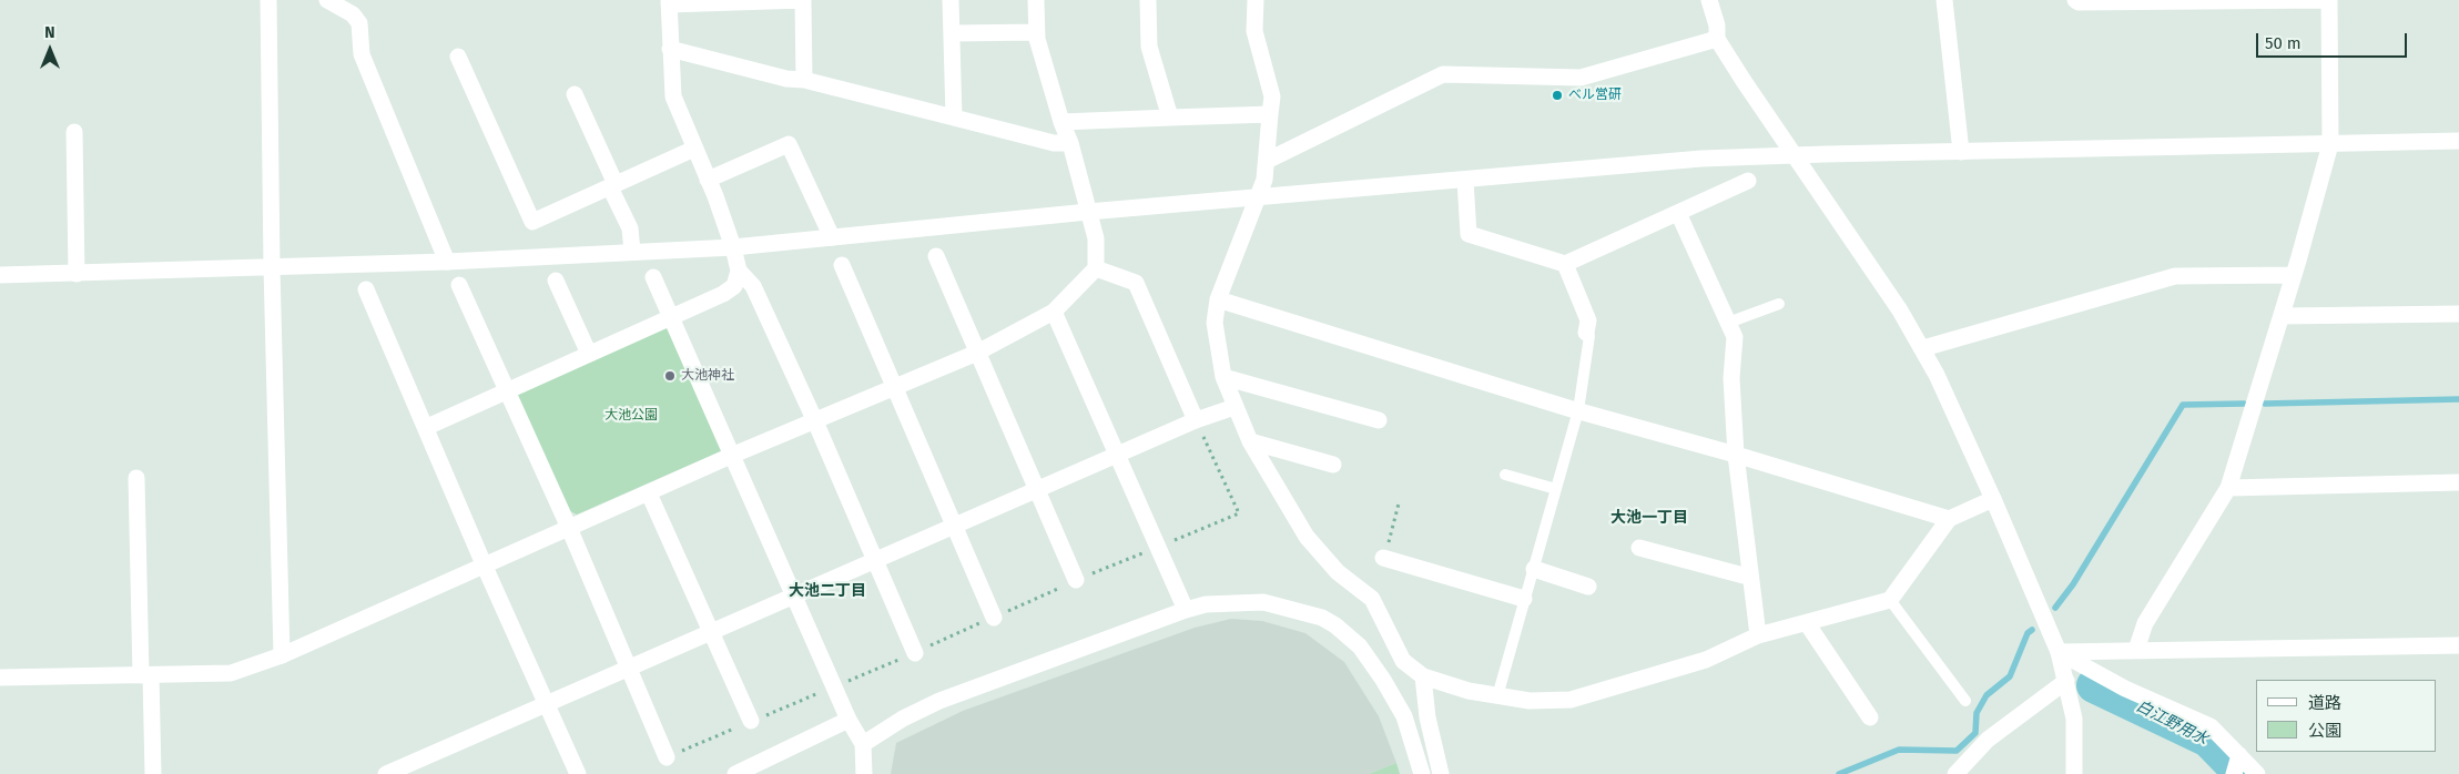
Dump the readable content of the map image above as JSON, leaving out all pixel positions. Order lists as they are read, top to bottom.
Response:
{
  "districts": ["大池一丁目", "大池二丁目"],
  "water": ["白江野用水"],
  "parks": ["大池公園"],
  "places": ["べル営研", "大池神社"],
  "legend": ["道路", "公園"],
  "scale_bar": "50 m",
  "north": "top"
}
